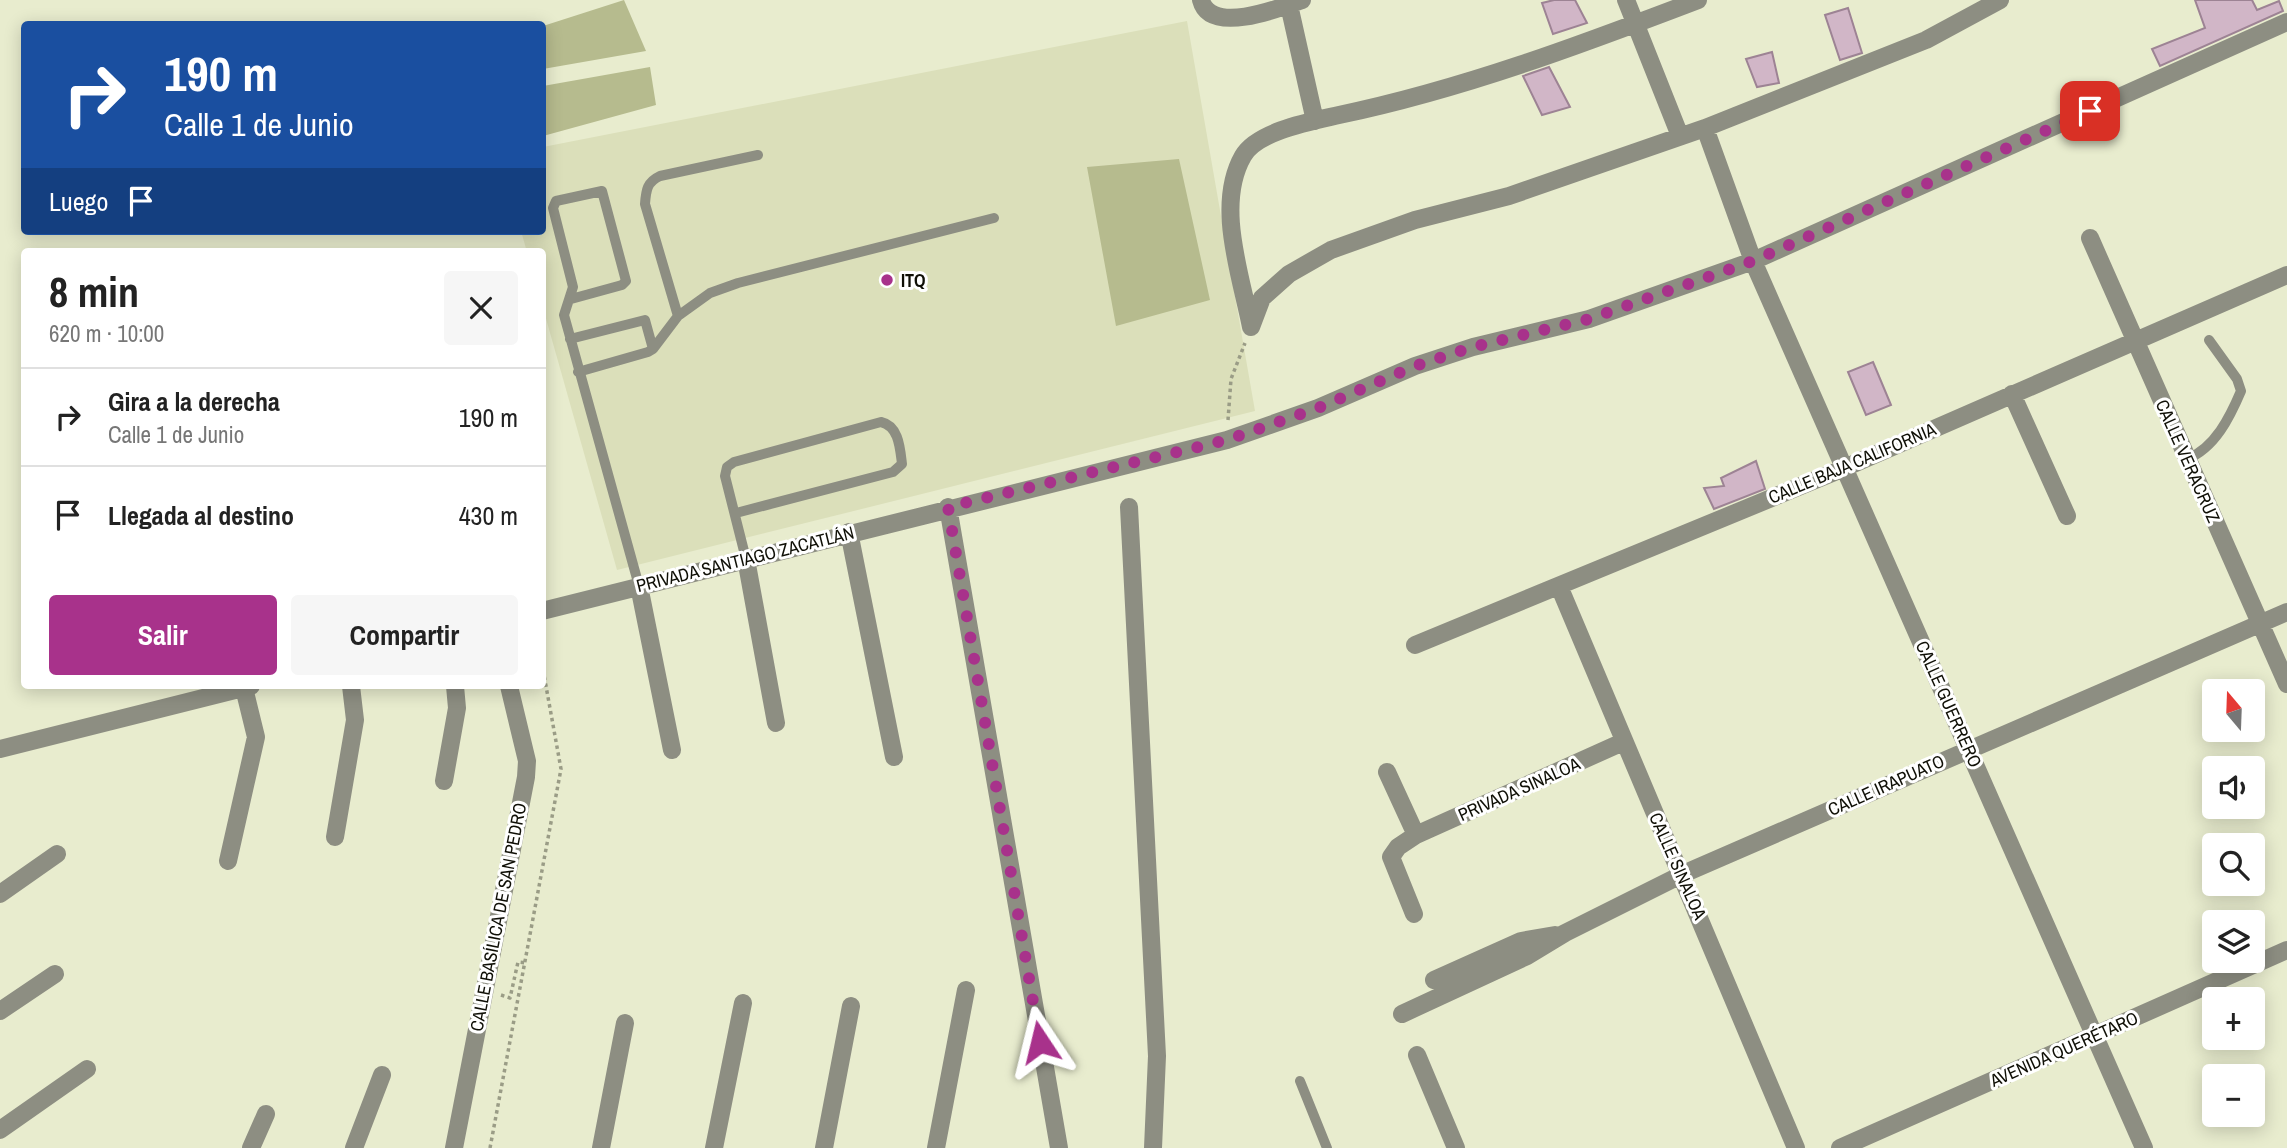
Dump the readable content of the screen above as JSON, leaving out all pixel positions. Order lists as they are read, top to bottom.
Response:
{
  "streets": {
    "street": [
      "CALLE VERACRUZ",
      "CALLE BAJA CALIFORNIA",
      "PRIVADA SANTIAGO ZACATLÁN",
      "CALLE GUERRERO",
      "CALLE IRAPUATO",
      "PRIVADA SINALOA",
      "CALLE SINALOA",
      "CALLE BASÍLICA DE SAN PEDRO",
      "AVENIDA QUERÉTARO"
    ]
  },
  "crossings": [
    ["CALLE VERACRUZ", "CALLE BAJA CALIFORNIA"],
    ["CALLE VERACRUZ", "CALLE IRAPUATO"],
    ["CALLE BAJA CALIFORNIA", "CALLE GUERRERO"],
    ["CALLE BAJA CALIFORNIA", "CALLE SINALOA"],
    ["PRIVADA SANTIAGO ZACATLÁN", "CALLE GUERRERO"],
    ["CALLE GUERRERO", "CALLE IRAPUATO"],
    ["CALLE GUERRERO", "AVENIDA QUERÉTARO"],
    ["CALLE IRAPUATO", "CALLE SINALOA"],
    ["PRIVADA SINALOA", "CALLE SINALOA"]
  ],
  "places": ["ITQ"],
  "north": "top",
  "page": {
    "turn": ["190 m", "Calle 1 de Junio"],
    "then": "Luego",
    "heading": ["8 min", "620 m · 10:00"],
    "list": [
      {
        "name": "Gira a la derecha",
        "note": "Calle 1 de Junio",
        "value": "190 m"
      },
      {
        "name": "Llegada al destino",
        "value": "430 m"
      }
    ],
    "buttons": ["Salir", "Compartir"],
    "map_buttons": ["+", "−"]
  }
}
